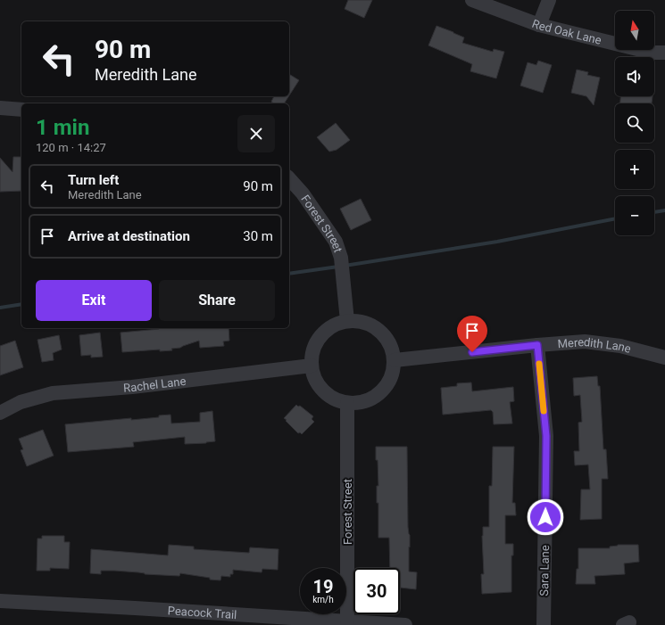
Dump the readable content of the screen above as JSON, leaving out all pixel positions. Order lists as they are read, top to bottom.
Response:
{
  "streets": {
    "street": [
      "Red Oak Lane",
      "Forest Street",
      "Meredith Lane",
      "Rachel Lane",
      "Sara Lane",
      "Peacock Trail"
    ]
  },
  "crossings": [
    ["Forest Street", "Meredith Lane"],
    ["Forest Street", "Rachel Lane"],
    ["Forest Street", "Peacock Trail"],
    ["Meredith Lane", "Rachel Lane"],
    ["Meredith Lane", "Sara Lane"]
  ],
  "north": "top",
  "page": {
    "map_buttons": ["+", "−"],
    "turn": ["90 m", "Meredith Lane"],
    "heading": ["1 min", "120 m · 14:27"],
    "list": [
      {
        "name": "Turn left",
        "note": "Meredith Lane",
        "value": "90 m"
      },
      {
        "name": "Arrive at destination",
        "value": "30 m"
      }
    ],
    "buttons": ["Exit", "Share"],
    "speed": "19 km/h",
    "limit": "30"
  }
}
